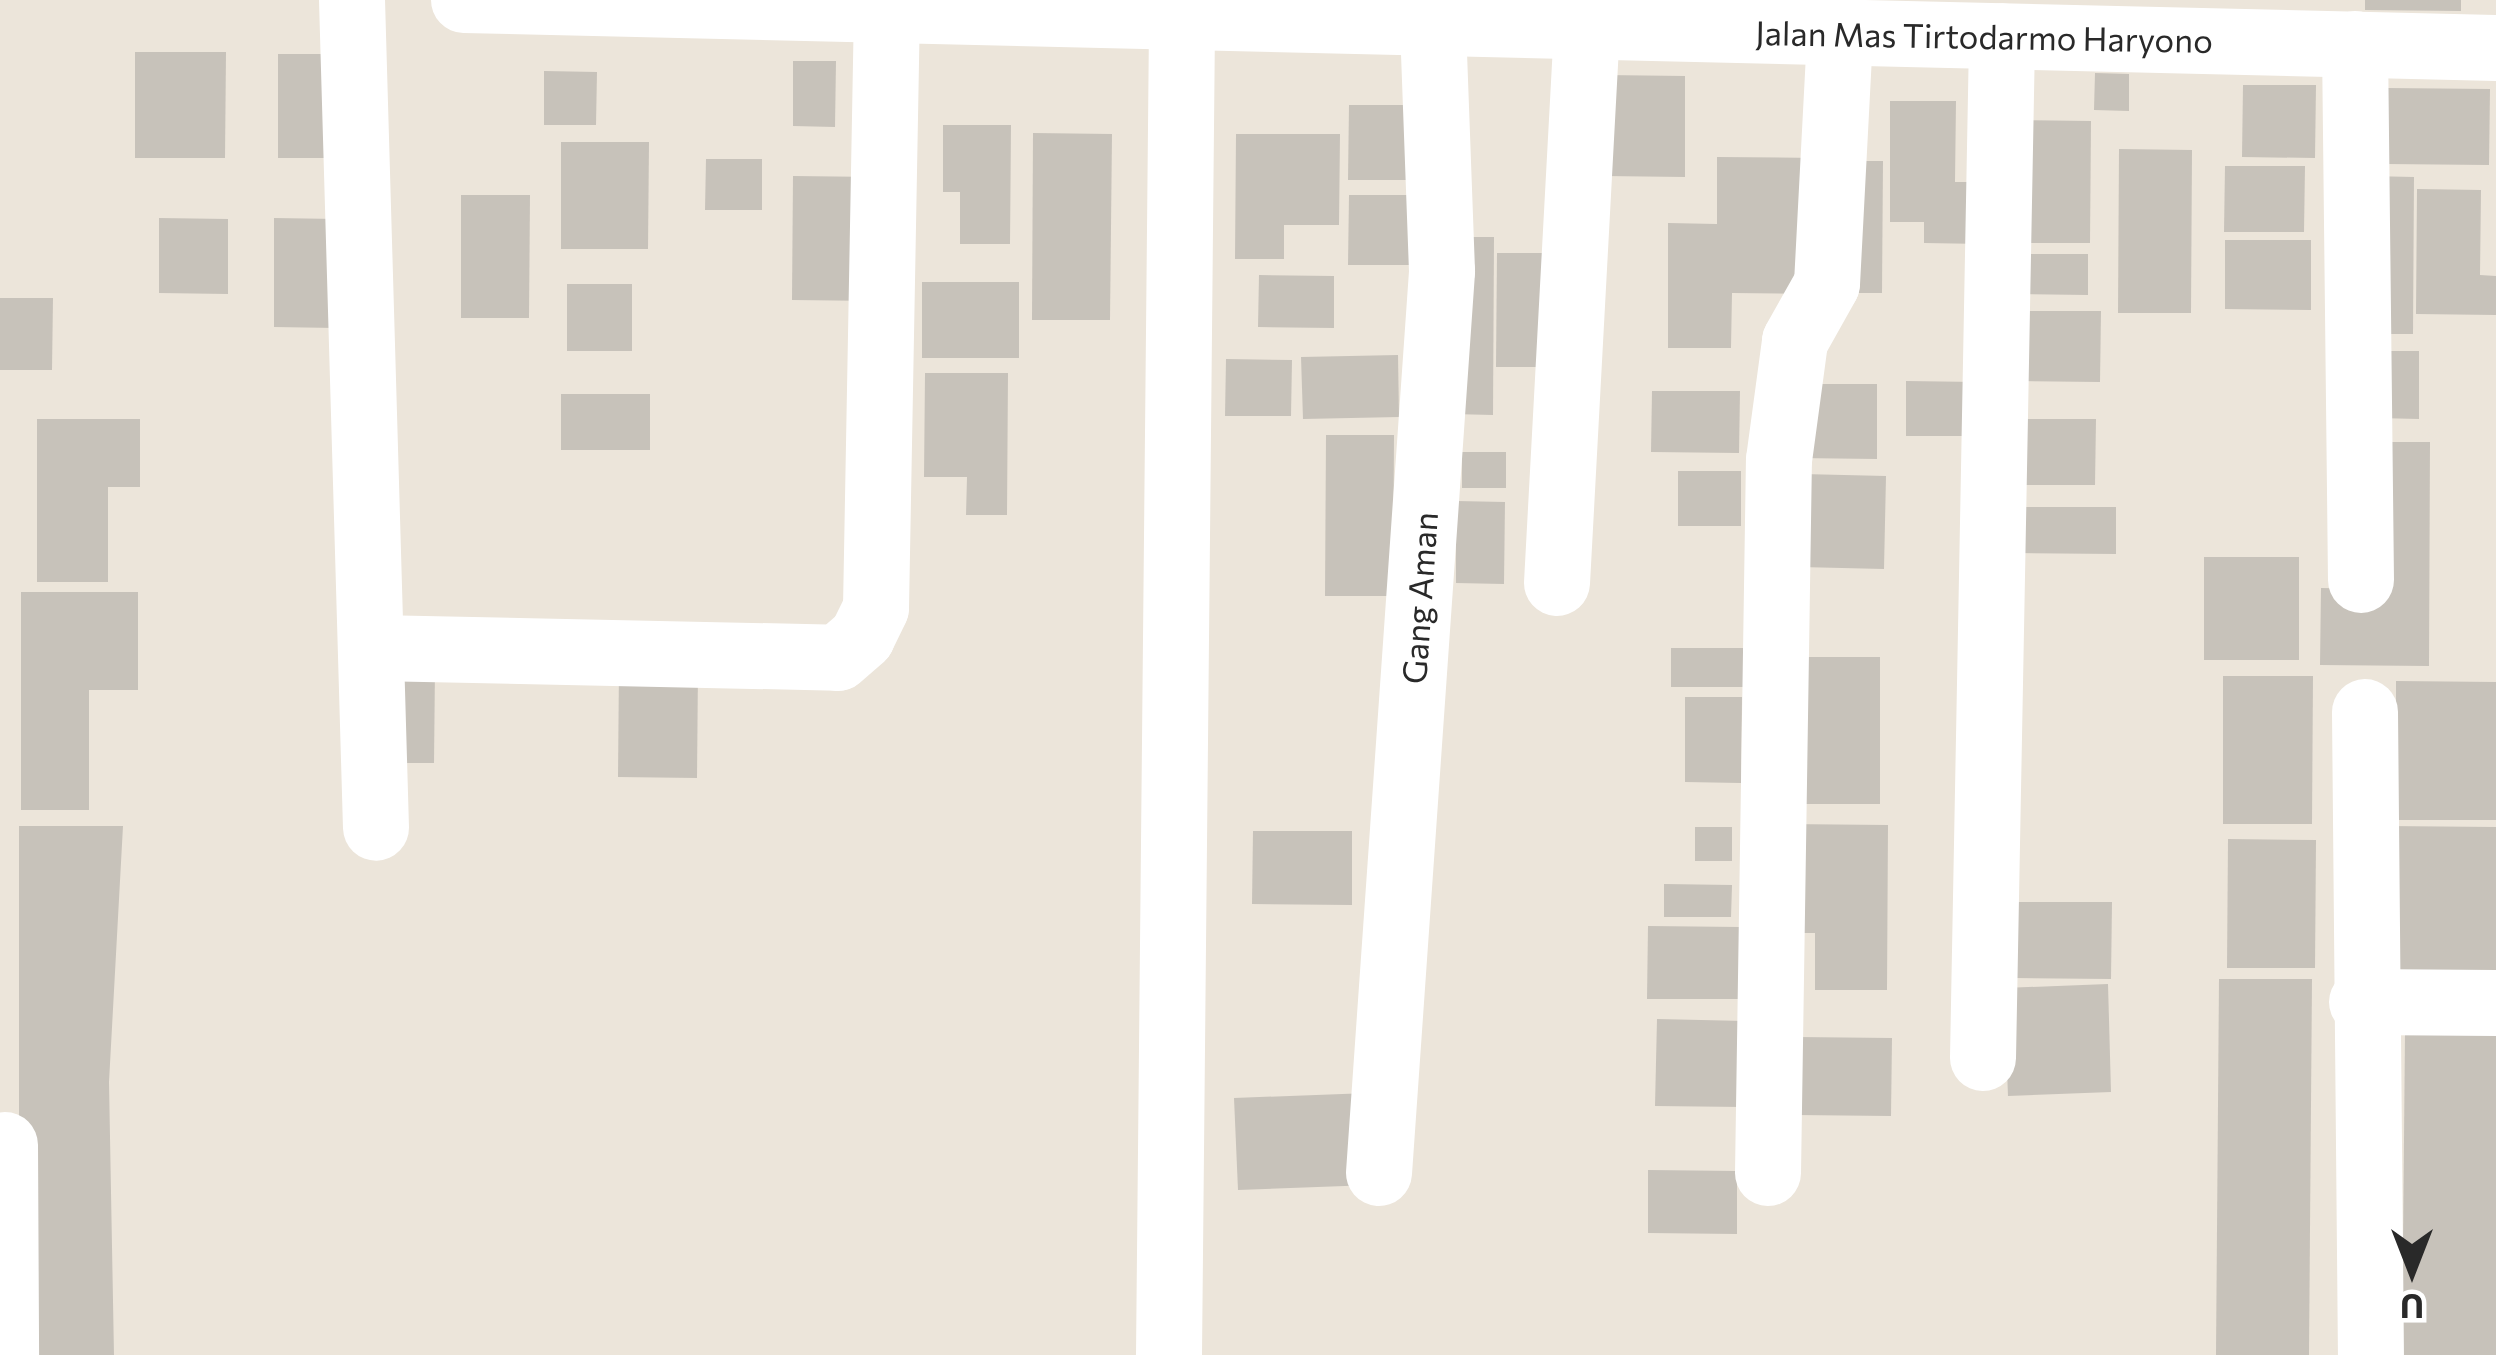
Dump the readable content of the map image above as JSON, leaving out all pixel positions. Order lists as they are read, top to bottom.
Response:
{
  "streets": {
    "street": ["Jalan Mas Tirtodarmo Haryono", "Gang Aman"]
  },
  "crossings": [
    ["Jalan Mas Tirtodarmo Haryono", "Gang Aman"]
  ],
  "north": "bottom"
}
